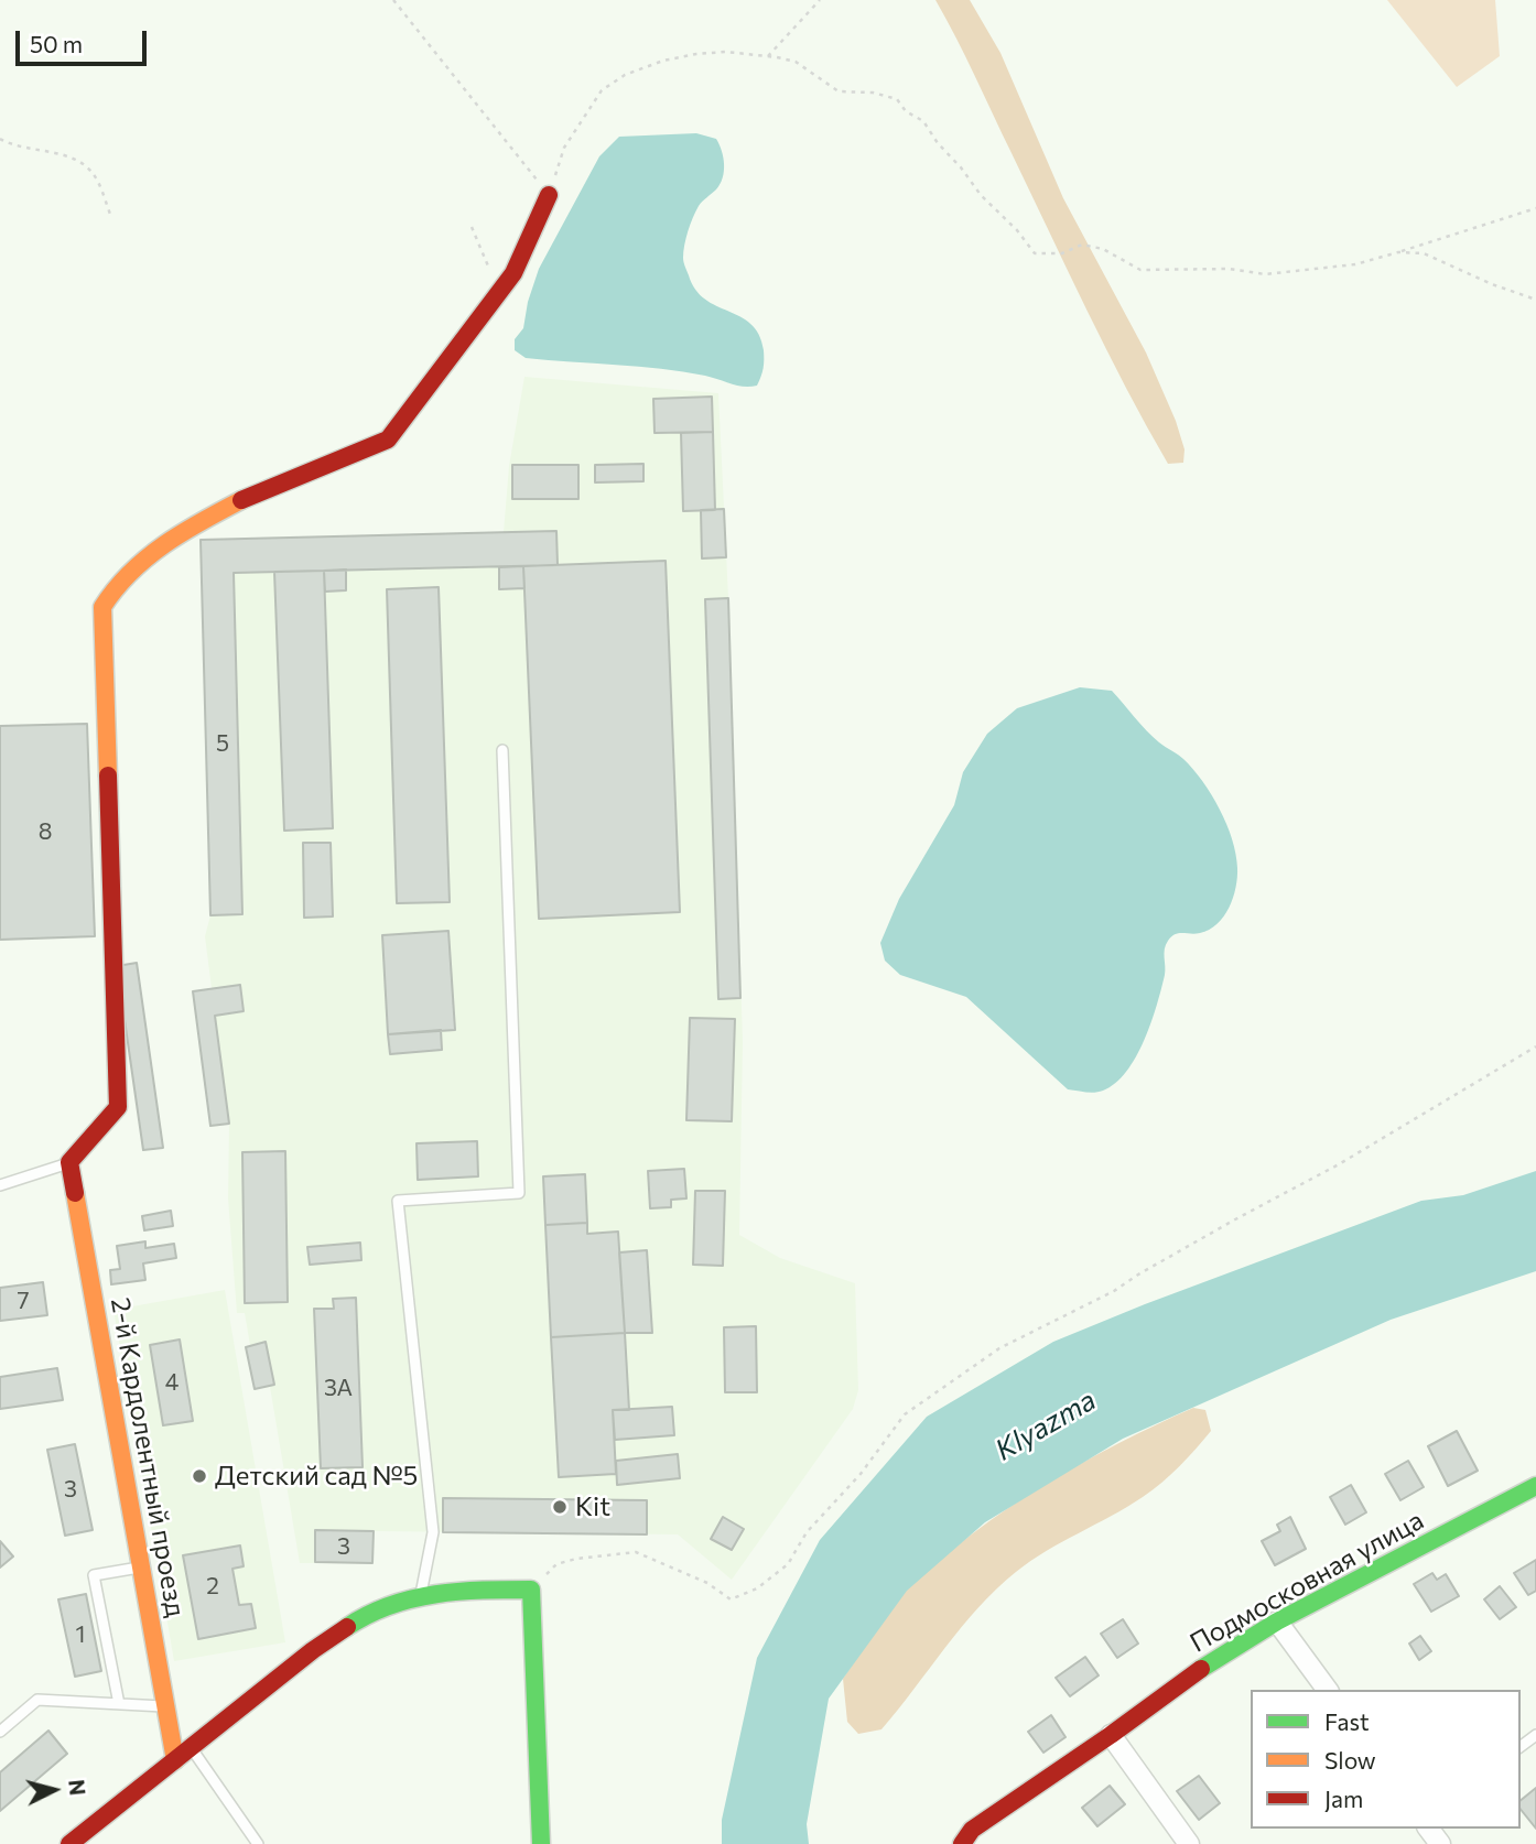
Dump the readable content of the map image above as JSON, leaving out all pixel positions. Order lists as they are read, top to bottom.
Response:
{
  "streets": {
    "street": ["2-й Кардолентный проезд", "Подмосковная улица"]
  },
  "water": ["Klyazma"],
  "places": ["Детский сад №5", "Kit"],
  "house_numbers": [
    "5",
    "8",
    "7",
    "4",
    "3А",
    "3",
    "3",
    "2",
    "1"
  ],
  "legend": ["Fast", "Slow", "Jam"],
  "scale_bar": "50 m",
  "north": "right"
}
